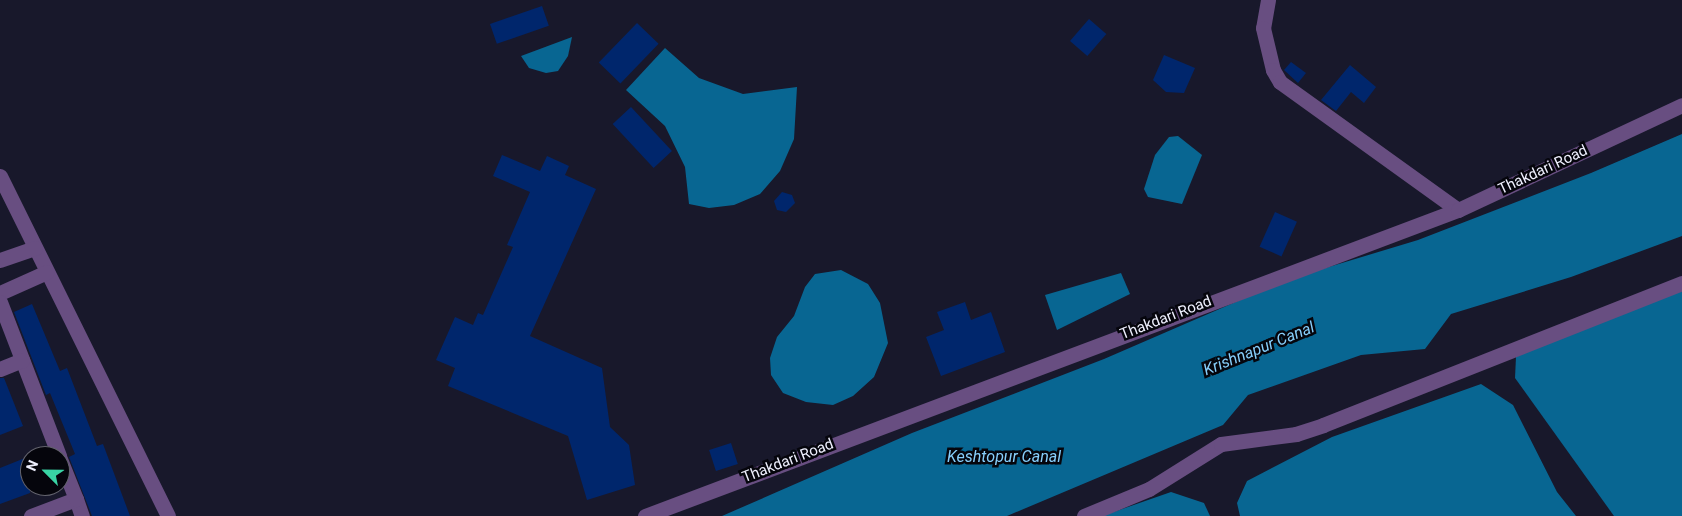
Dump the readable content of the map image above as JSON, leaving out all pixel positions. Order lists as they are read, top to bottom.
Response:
{
  "streets": {
    "street": ["Thakdari Road"]
  },
  "water": ["Krishnapur Canal", "Keshtopur Canal"],
  "north": "top left"
}
